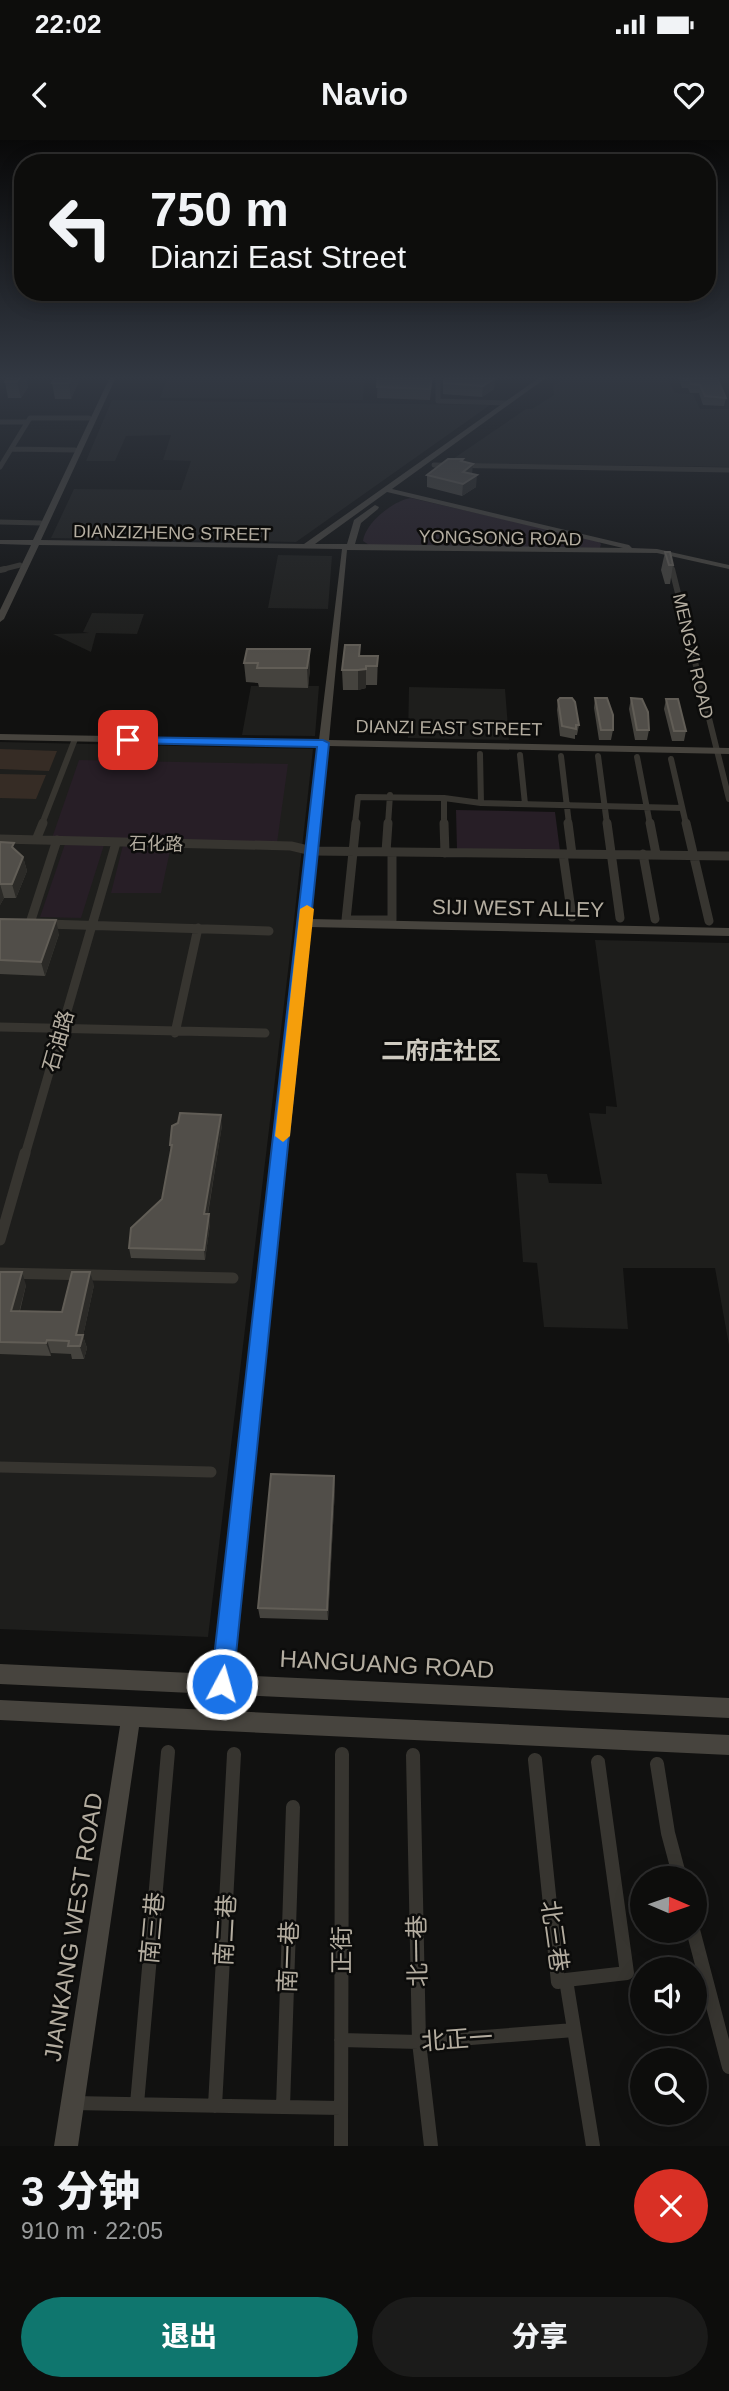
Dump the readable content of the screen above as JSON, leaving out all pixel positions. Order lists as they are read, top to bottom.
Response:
{
  "streets": {
    "main road": [
      "DIANZIZHENG STREET",
      "YONGSONG ROAD",
      "DIANZI EAST STREET",
      "SIJI WEST ALLEY",
      "HANGUANG ROAD",
      "JIANKANG WEST ROAD"
    ],
    "street": [
      "MENGXI ROAD",
      "石化路",
      "石油路",
      "南三巷",
      "南二巷",
      "北三巷",
      "正街",
      "北一巷",
      "南一巷",
      "北正一"
    ]
  },
  "crossings": [
    ["DIANZIZHENG STREET", "YONGSONG ROAD"],
    ["YONGSONG ROAD", "MENGXI ROAD"],
    ["MENGXI ROAD", "DIANZI EAST STREET"],
    ["石化路", "石油路"],
    ["北三巷", "北正一"],
    ["正街", "北正一"],
    ["北一巷", "北正一"]
  ],
  "districts": ["二府庄社区"],
  "north": "right",
  "page": {
    "status": "22:02",
    "header": "Navio",
    "turn": ["750 m", "Dianzi East Street"],
    "heading": ["3 分钟", "910 m · 22:05"],
    "buttons": ["退出", "分享"]
  }
}
